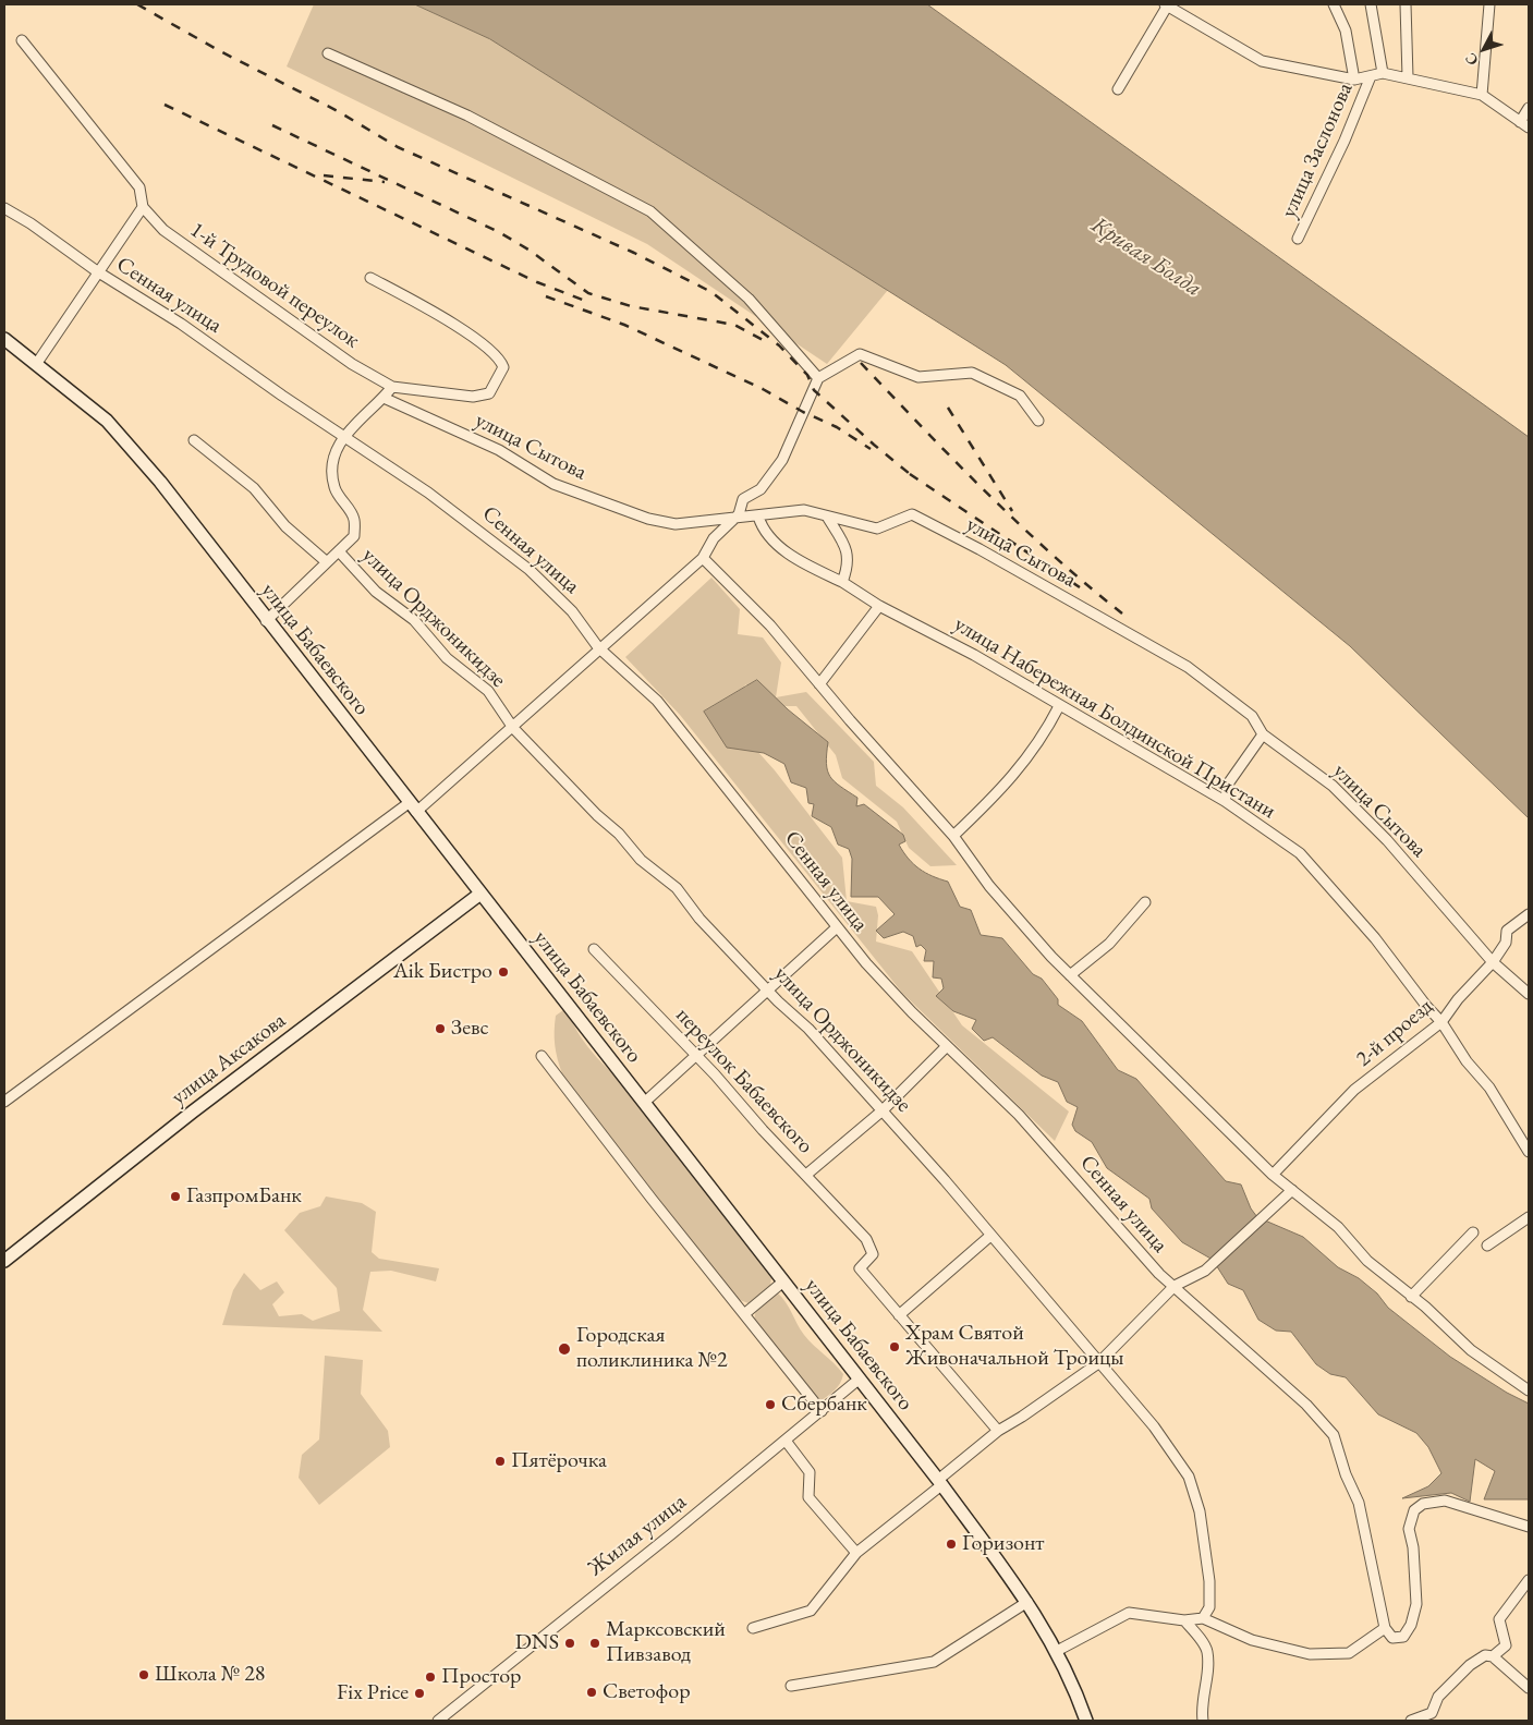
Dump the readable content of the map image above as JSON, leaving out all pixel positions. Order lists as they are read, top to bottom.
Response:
{
  "streets": {
    "main road": ["улица Бабаевского", "улица Аксакова"],
    "street": [
      "улица Заслонова",
      "1-й Трудовой переулок",
      "Сенная улица",
      "улица Сытова",
      "улица Орджоникидзе",
      "улица Набережная Болдинской Пристани",
      "2-й проезд",
      "переулок Бабаевского",
      "Жилая улица"
    ]
  },
  "crossings": [
    ["улица Сытова", "улица Набережная Болдинской Пристани"],
    ["улица Сытова", "2-й проезд"],
    ["улица Бабаевского", "улица Аксакова"],
    ["улица Бабаевского", "Жилая улица"],
    ["улица Набережная Болдинской Пристани", "2-й проезд"]
  ],
  "water": ["Кривая Болда"],
  "places": [
    "Aik Бистро",
    "Зевс",
    "ГазпромБанк",
    "Храм Святой Живоначальной Троицы",
    "Городская поликлиника №2",
    "Сбербанк",
    "Пятёрочка",
    "Горизонт",
    "DNS",
    "Марксовский Пивзавод",
    "Школа № 28",
    "Простор",
    "Светофор",
    "Fix Price"
  ],
  "north": "bottom left"
}
